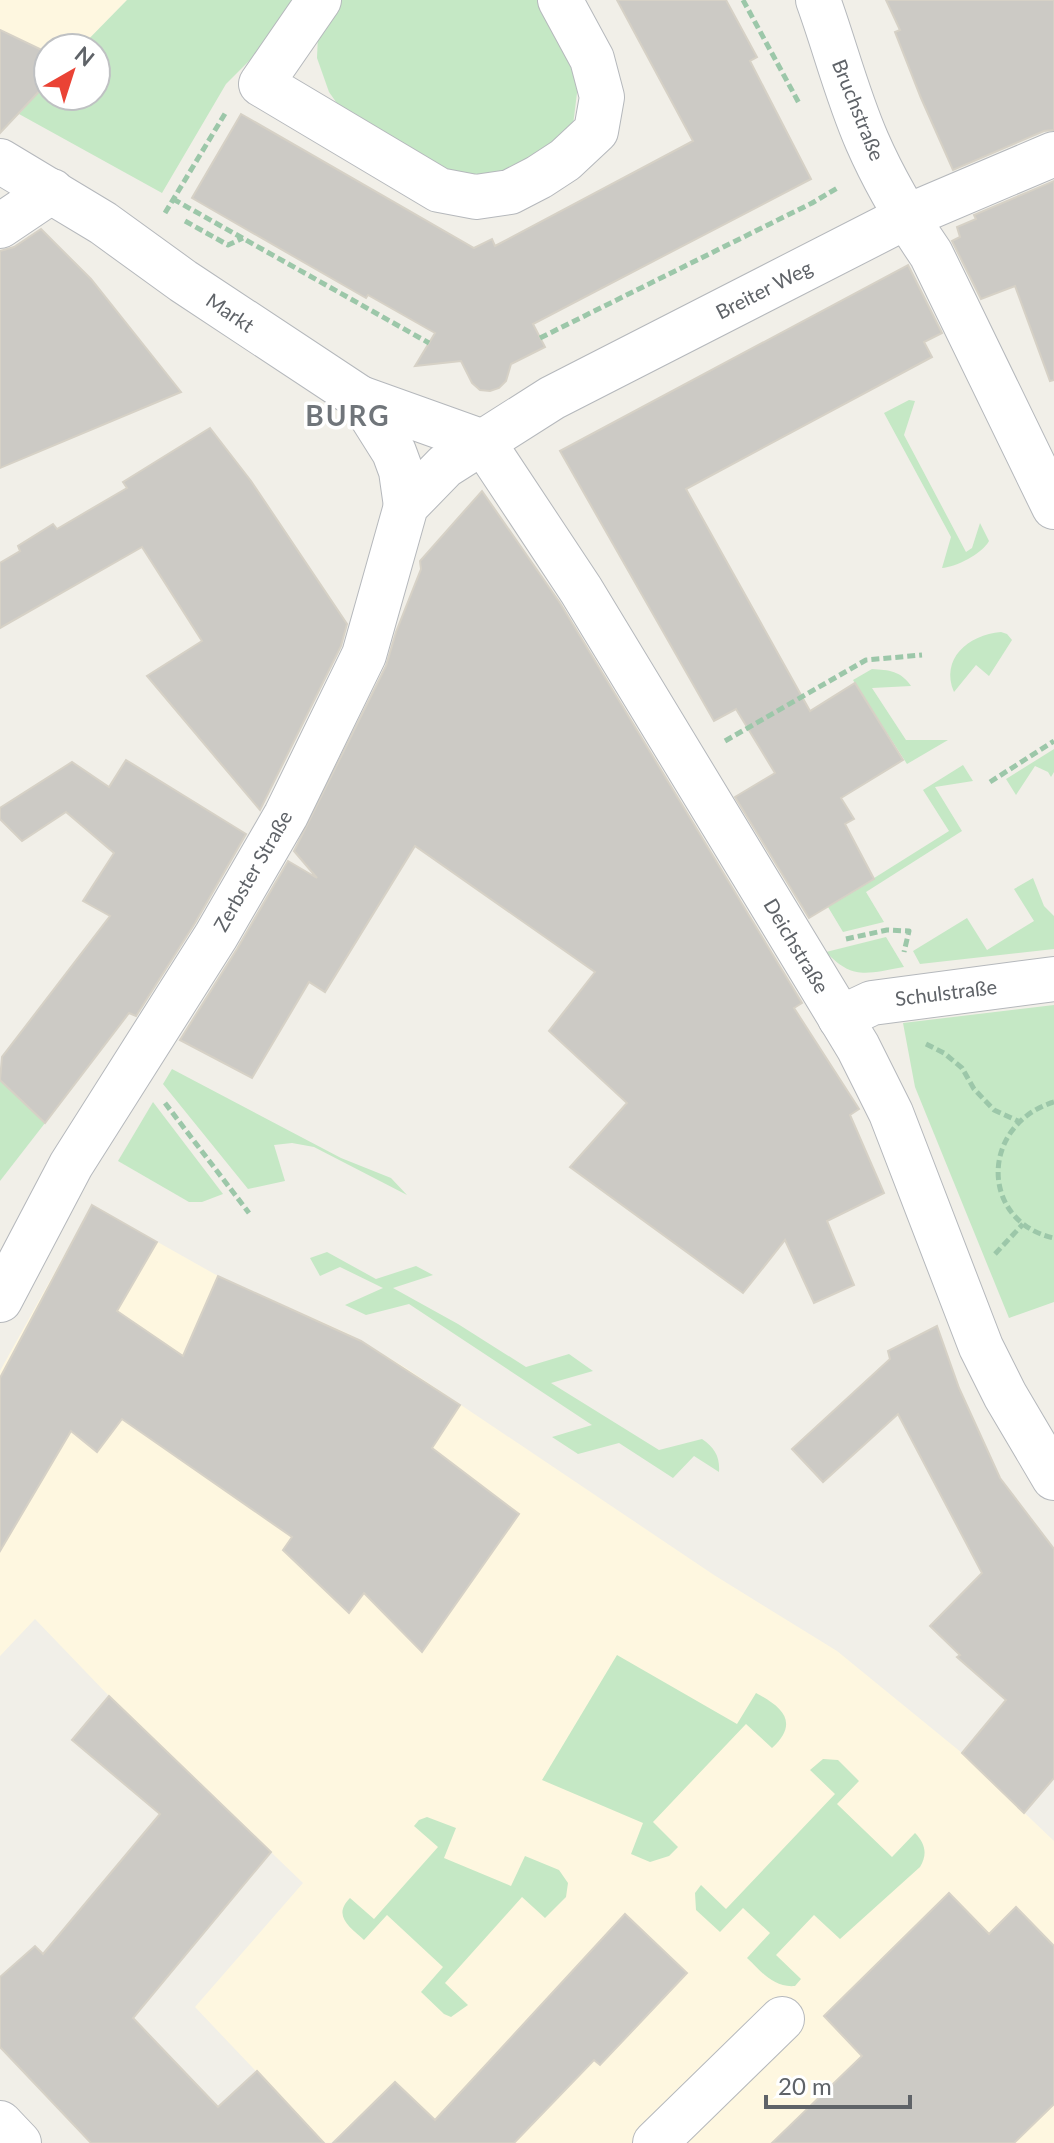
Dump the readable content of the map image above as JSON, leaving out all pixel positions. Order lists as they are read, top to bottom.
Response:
{
  "streets": {
    "street": [
      "Bruchstraße",
      "Breiter Weg",
      "Markt",
      "Zerbster Straße",
      "Deichstraße",
      "Schulstraße"
    ]
  },
  "crossings": [
    ["Bruchstraße", "Breiter Weg"],
    ["Breiter Weg", "Zerbster Straße"],
    ["Breiter Weg", "Deichstraße"],
    ["Markt", "Zerbster Straße"],
    ["Zerbster Straße", "Deichstraße"],
    ["Deichstraße", "Schulstraße"]
  ],
  "districts": ["BURG"],
  "scale_bar": "20 m",
  "north": "top right"
}
